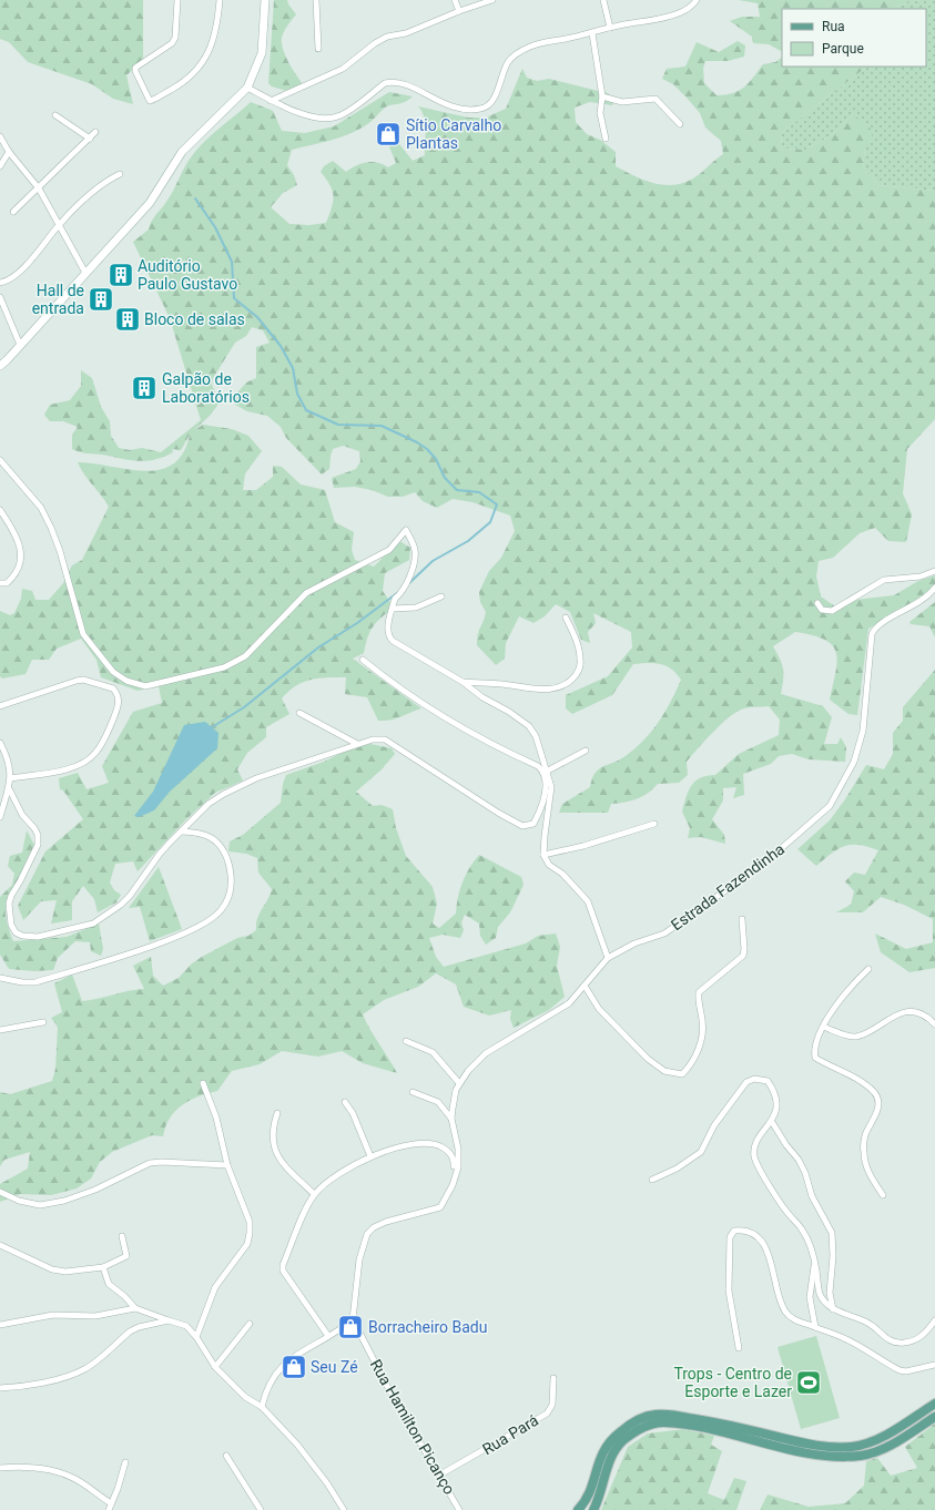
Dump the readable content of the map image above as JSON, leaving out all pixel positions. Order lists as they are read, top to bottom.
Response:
{
  "streets": {
    "street": ["Estrada Fazendinha", "Rua Hamilton Picanço", "Rua Pará"]
  },
  "crossings": [
    ["Rua Hamilton Picanço", "Rua Pará"]
  ],
  "places": {
    "shop": ["Sítio Carvalho Plantas", "Borracheiro Badu", "Seu Zé"],
    "building": [
      "Auditório Paulo Gustavo",
      "Hall de entrada",
      "Bloco de salas",
      "Galpão de Laboratórios"
    ],
    "sports": ["Trops - Centro de Esporte e Lazer"]
  },
  "legend": ["Rua", "Parque"]
}
